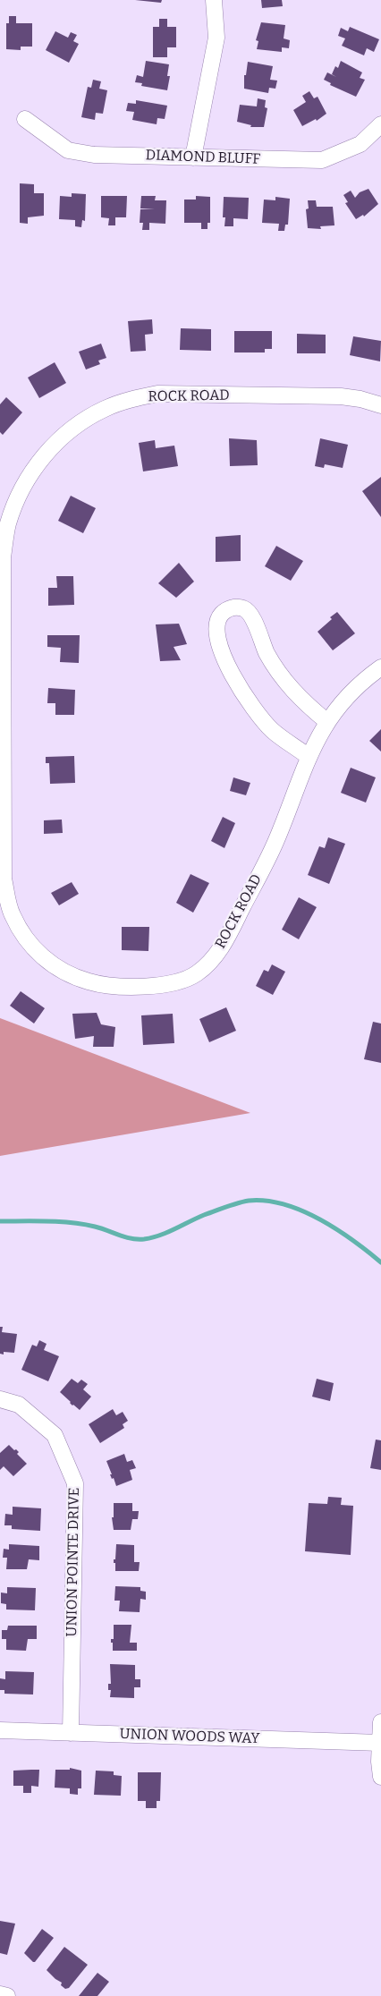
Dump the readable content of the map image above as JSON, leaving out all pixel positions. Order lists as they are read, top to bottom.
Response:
{
  "streets": {
    "street": [
      "DIAMOND BLUFF",
      "ROCK ROAD",
      "UNION POINTE DRIVE",
      "UNION WOODS WAY"
    ]
  },
  "crossings": [
    ["UNION POINTE DRIVE", "UNION WOODS WAY"]
  ]
}
